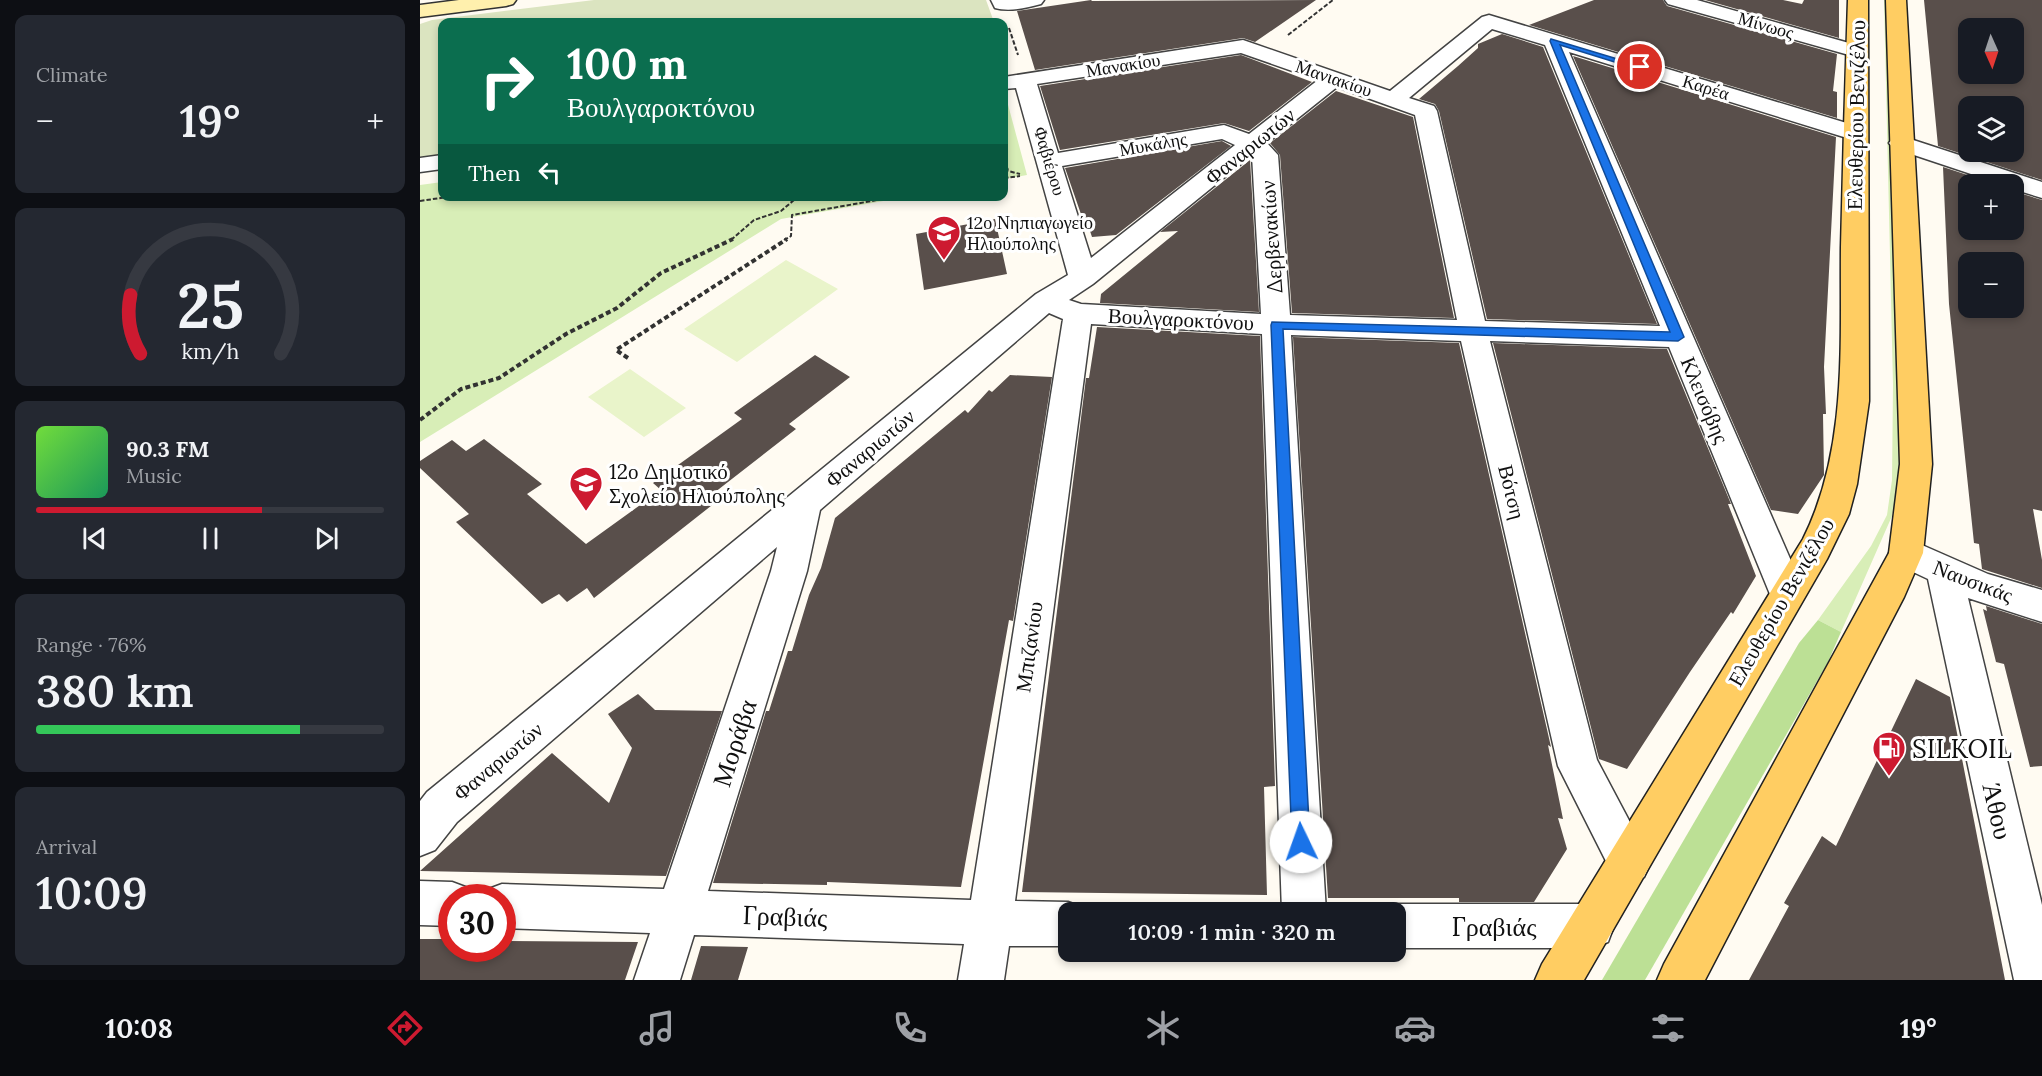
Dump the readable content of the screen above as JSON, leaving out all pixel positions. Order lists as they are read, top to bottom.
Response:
{
  "streets": {
    "main road": ["Ελευθερίου Βενιζέλου"],
    "street": [
      "Μίνωος",
      "Μανακίου",
      "Μανιακίου",
      "Καρέα",
      "Μυκάλης",
      "Φαναριωτών",
      "Φαβιέρου",
      "Δερβενακίων",
      "Βουλγαροκτόνου",
      "Κλεισόβης",
      "Βότση",
      "Ναυσικάς",
      "Μπιζανίου",
      "Μοράβα",
      "Άθου",
      "Γραβιάς"
    ]
  },
  "crossings": [
    ["Μίνωος", "Ελευθερίου Βενιζέλου"],
    ["Μανακίου", "Μανιακίου"],
    ["Μανακίου", "Φαβιέρου"],
    ["Μανιακίου", "Καρέα"],
    ["Μανιακίου", "Φαναριωτών"],
    ["Μανιακίου", "Βότση"],
    ["Καρέα", "Ελευθερίου Βενιζέλου"],
    ["Καρέα", "Κλεισόβης"],
    ["Ελευθερίου Βενιζέλου", "Κλεισόβης"],
    ["Ελευθερίου Βενιζέλου", "Βότση"],
    ["Ελευθερίου Βενιζέλου", "Ναυσικάς"],
    ["Ελευθερίου Βενιζέλου", "Γραβιάς"],
    ["Μυκάλης", "Φαναριωτών"],
    ["Μυκάλης", "Φαβιέρου"],
    ["Μυκάλης", "Δερβενακίων"],
    ["Φαναριωτών", "Φαβιέρου"],
    ["Φαναριωτών", "Δερβενακίων"],
    ["Φαναριωτών", "Βουλγαροκτόνου"],
    ["Φαναριωτών", "Μπιζανίου"],
    ["Φαναριωτών", "Μοράβα"],
    ["Δερβενακίων", "Βουλγαροκτόνου"],
    ["Βουλγαροκτόνου", "Κλεισόβης"],
    ["Βουλγαροκτόνου", "Βότση"],
    ["Βουλγαροκτόνου", "Μπιζανίου"],
    ["Ναυσικάς", "Άθου"],
    ["Μπιζανίου", "Γραβιάς"],
    ["Μοράβα", "Γραβιάς"]
  ],
  "places": {
    "school or university": ["12ο Νηπιαγωγείο Ηλιούπολης", "12ο Δημοτικό Σχολείο Ηλιούπολης"],
    "fuel station": ["SILKOIL"]
  },
  "north": "bottom",
  "page": {
    "tile": [
      "Climate",
      ["Range · 76%", "380 km"],
      ["Arrival", "10:09"]
    ],
    "map_buttons": ["+", "−"],
    "turn": ["100 m", "Βουλγαροκτόνου"],
    "heat": ["−", "19°", "+"],
    "then": "Then",
    "song": ["90.3 FM", "Music"],
    "limit": "30",
    "trip": "10:09 · 1 min · 320 m",
    "tabs": ["10:08", "19°"],
    "gauge": ["25", "km/h"]
  }
}
